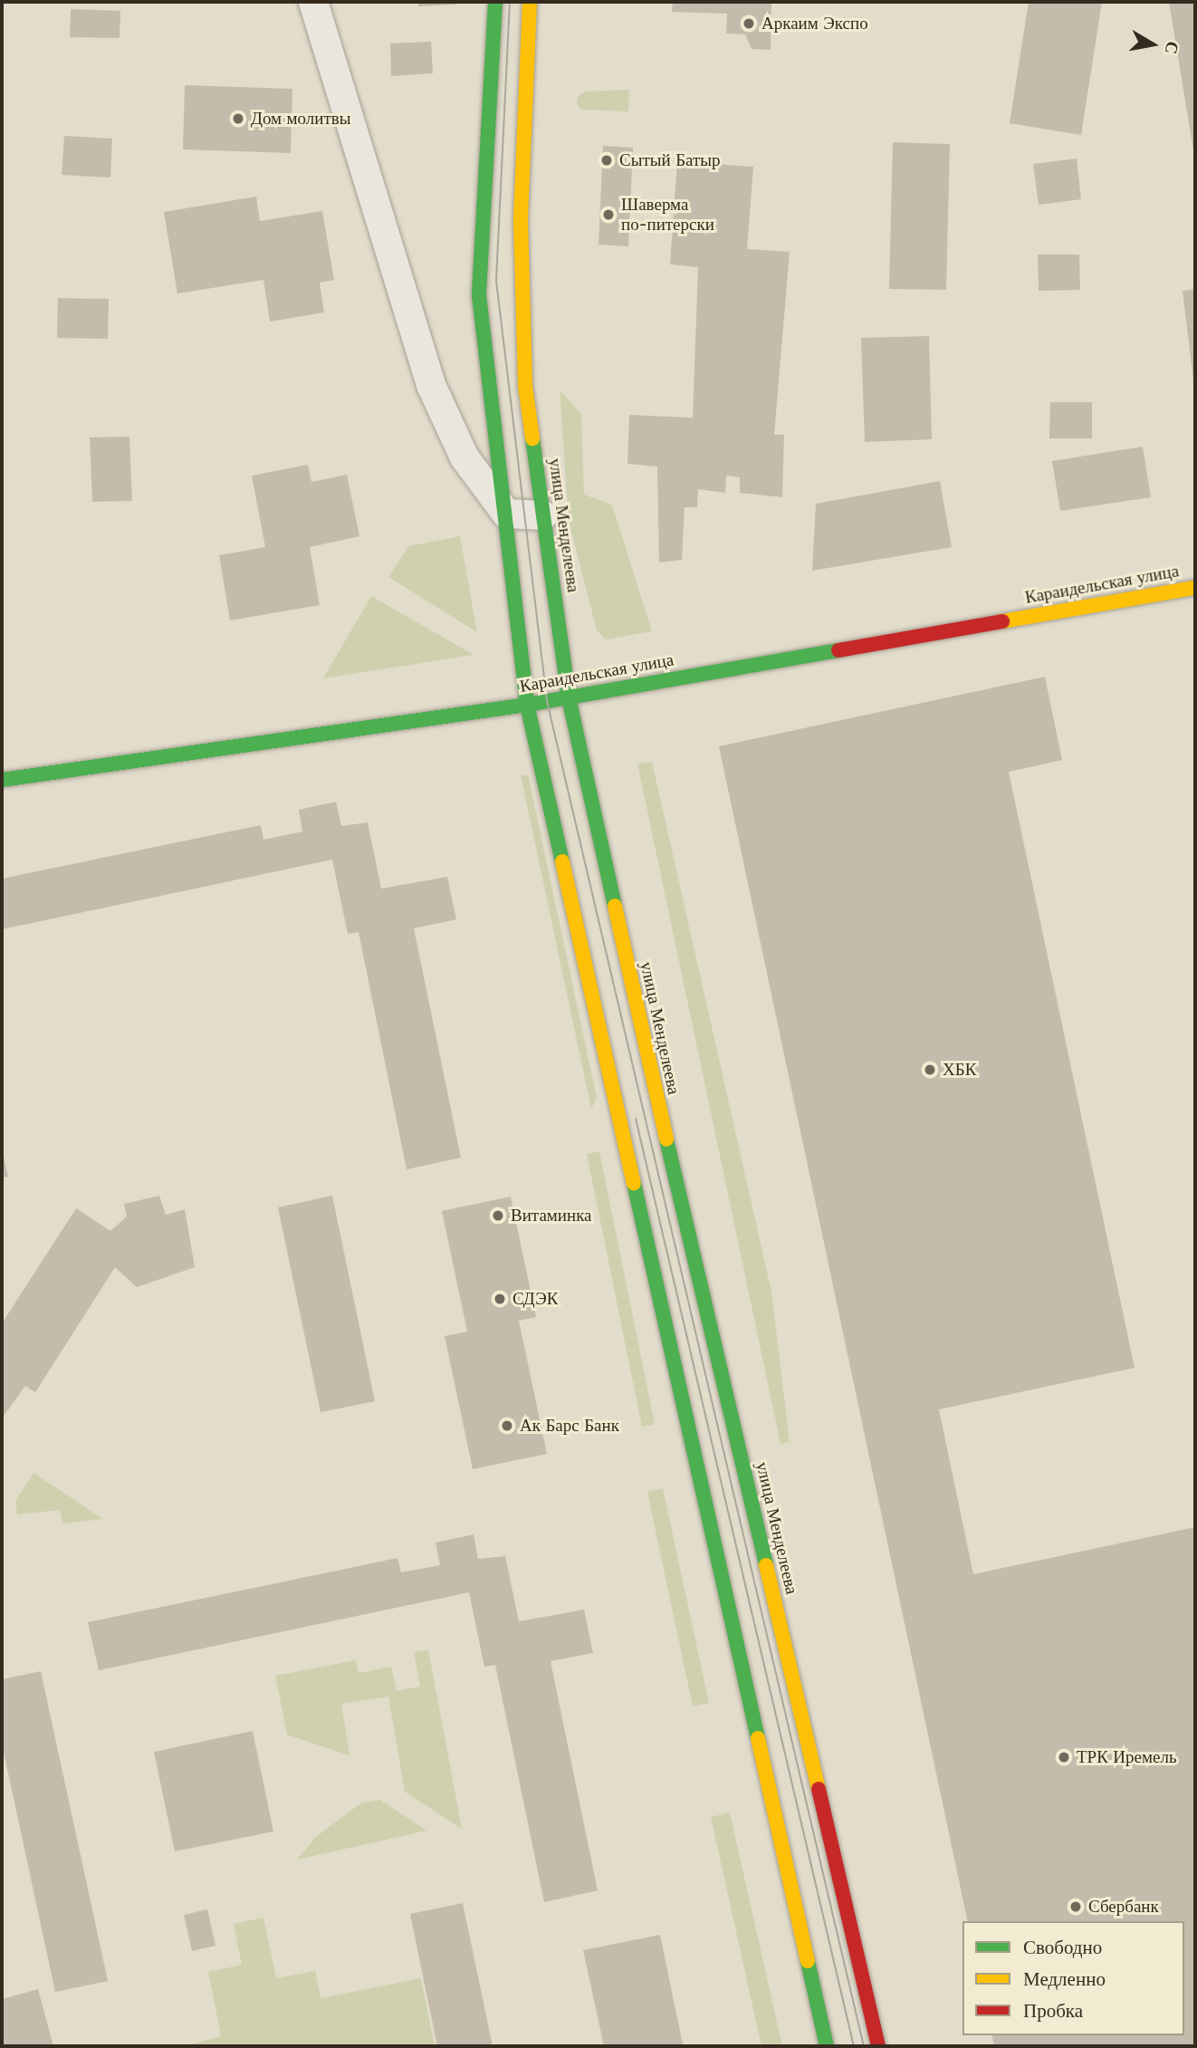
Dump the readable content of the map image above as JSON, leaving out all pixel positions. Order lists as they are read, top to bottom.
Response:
{
  "streets": {
    "main road": ["улица Менделеева", "Караидельская улица"]
  },
  "crossings": [
    ["улица Менделеева", "Караидельская улица"]
  ],
  "places": [
    "Аркаим Экспо",
    "Дом молитвы",
    "Сытый Батыр",
    "Шаверма по-питерски",
    "ХБК",
    "Витаминка",
    "СДЭК",
    "Ак Барс Банк",
    "ТРК Иремель",
    "Сбербанк"
  ],
  "legend": ["Свободно", "Медленно", "Пробка"],
  "north": "right"
}
